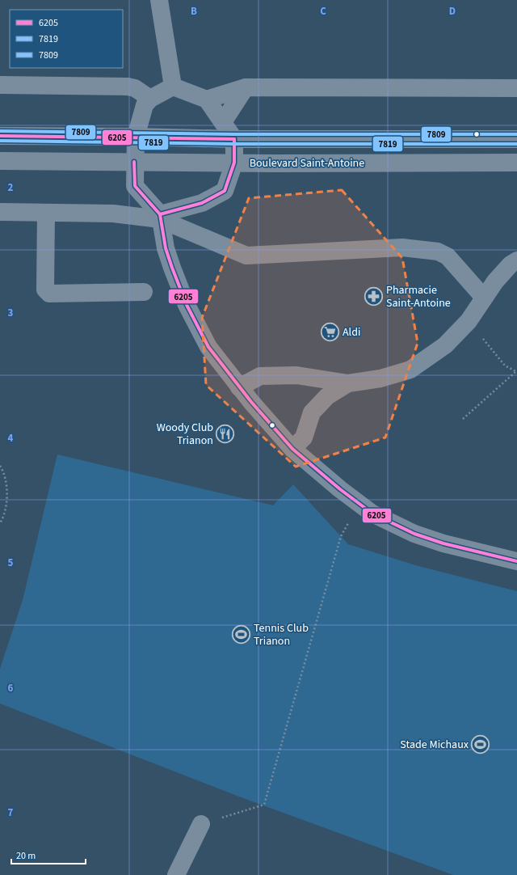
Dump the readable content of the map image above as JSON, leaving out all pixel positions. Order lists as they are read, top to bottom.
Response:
{
  "streets": {
    "main road": ["Boulevard Saint-Antoine"]
  },
  "places": {
    "pharmacy": ["Pharmacie Saint-Antoine"],
    "supermarket": ["Aldi"],
    "restaurant": ["Woody Club Trianon"],
    "sports": ["Tennis Club Trianon", "Stade Michaux"]
  },
  "lines": ["transit line 7809", "transit line 6205", "transit line 7819"],
  "legend": ["6205", "7819", "7809"],
  "scale_bar": "20 m",
  "grid": {
    "columns": ["B", "C", "D"],
    "rows": [
      "2",
      "3",
      "4",
      "5",
      "6",
      "7"
    ]
  }
}
